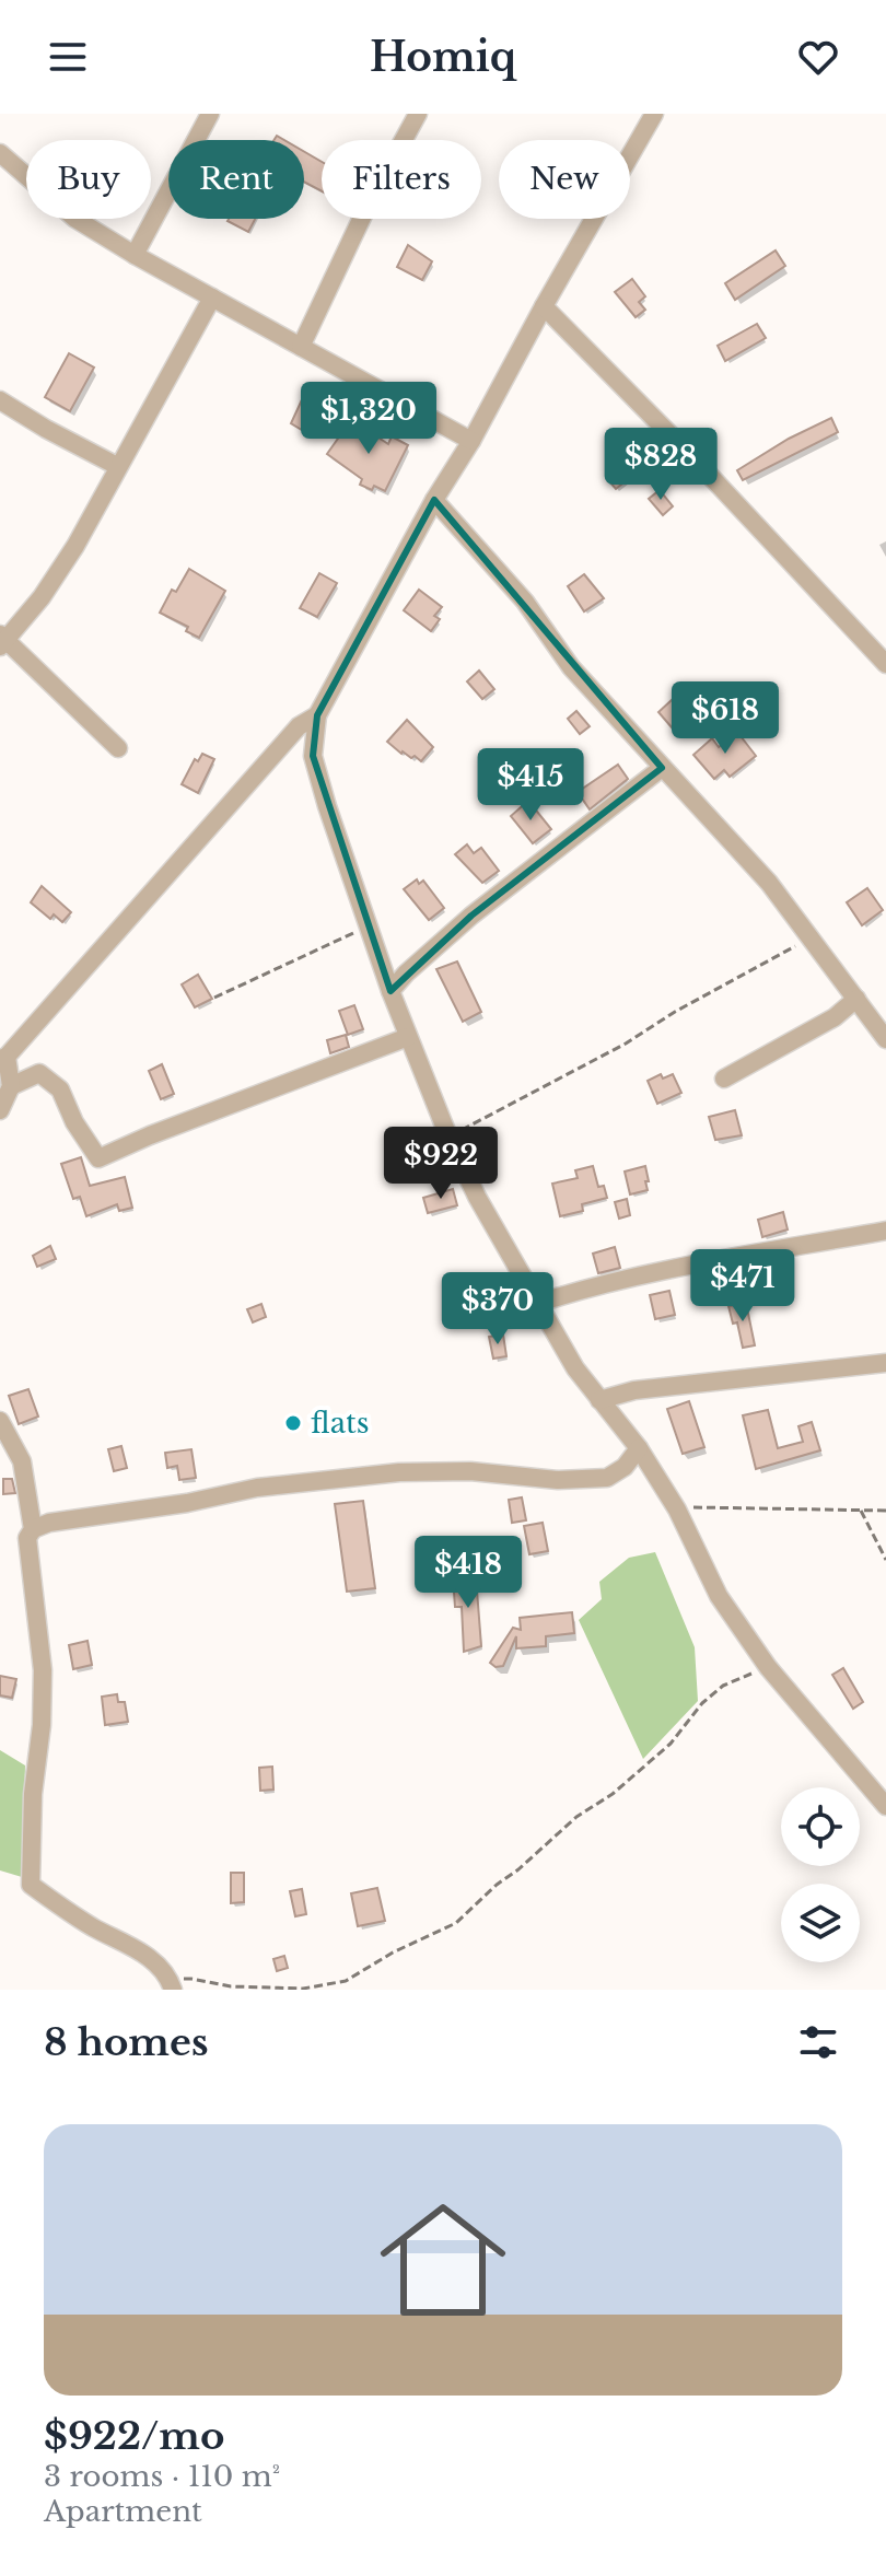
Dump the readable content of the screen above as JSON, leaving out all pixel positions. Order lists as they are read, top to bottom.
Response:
{
  "places": ["flats"],
  "page": {
    "header": "Homiq",
    "chip": [
      "Buy",
      "Rent",
      "Filters",
      "New"
    ],
    "price": [
      "$1,320",
      "$828",
      "$618",
      "$415",
      "$922",
      "$471",
      "$370",
      "$418"
    ],
    "heading": "8 homes",
    "list": [
      {
        "name": "$922/mo",
        "note": "3 rooms · 110 m² · Apartment"
      }
    ]
  }
}
